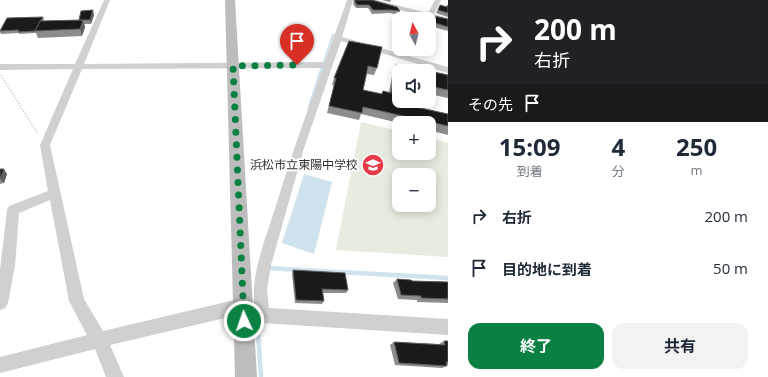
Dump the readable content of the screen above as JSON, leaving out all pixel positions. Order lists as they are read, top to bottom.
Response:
{
  "places": {
    "school or university": ["浜松市立東陽中学校"]
  },
  "north": "top",
  "page": {
    "turn": ["200 m", "右折"],
    "map_buttons": ["+", "−"],
    "then": "その先",
    "eta": [
      "15:09",
      "到着",
      "4",
      "分",
      "250",
      "m"
    ],
    "list": [
      {
        "name": "右折",
        "value": "200 m"
      },
      {
        "name": "目的地に到着",
        "value": "50 m"
      }
    ],
    "buttons": ["終了", "共有"]
  }
}
